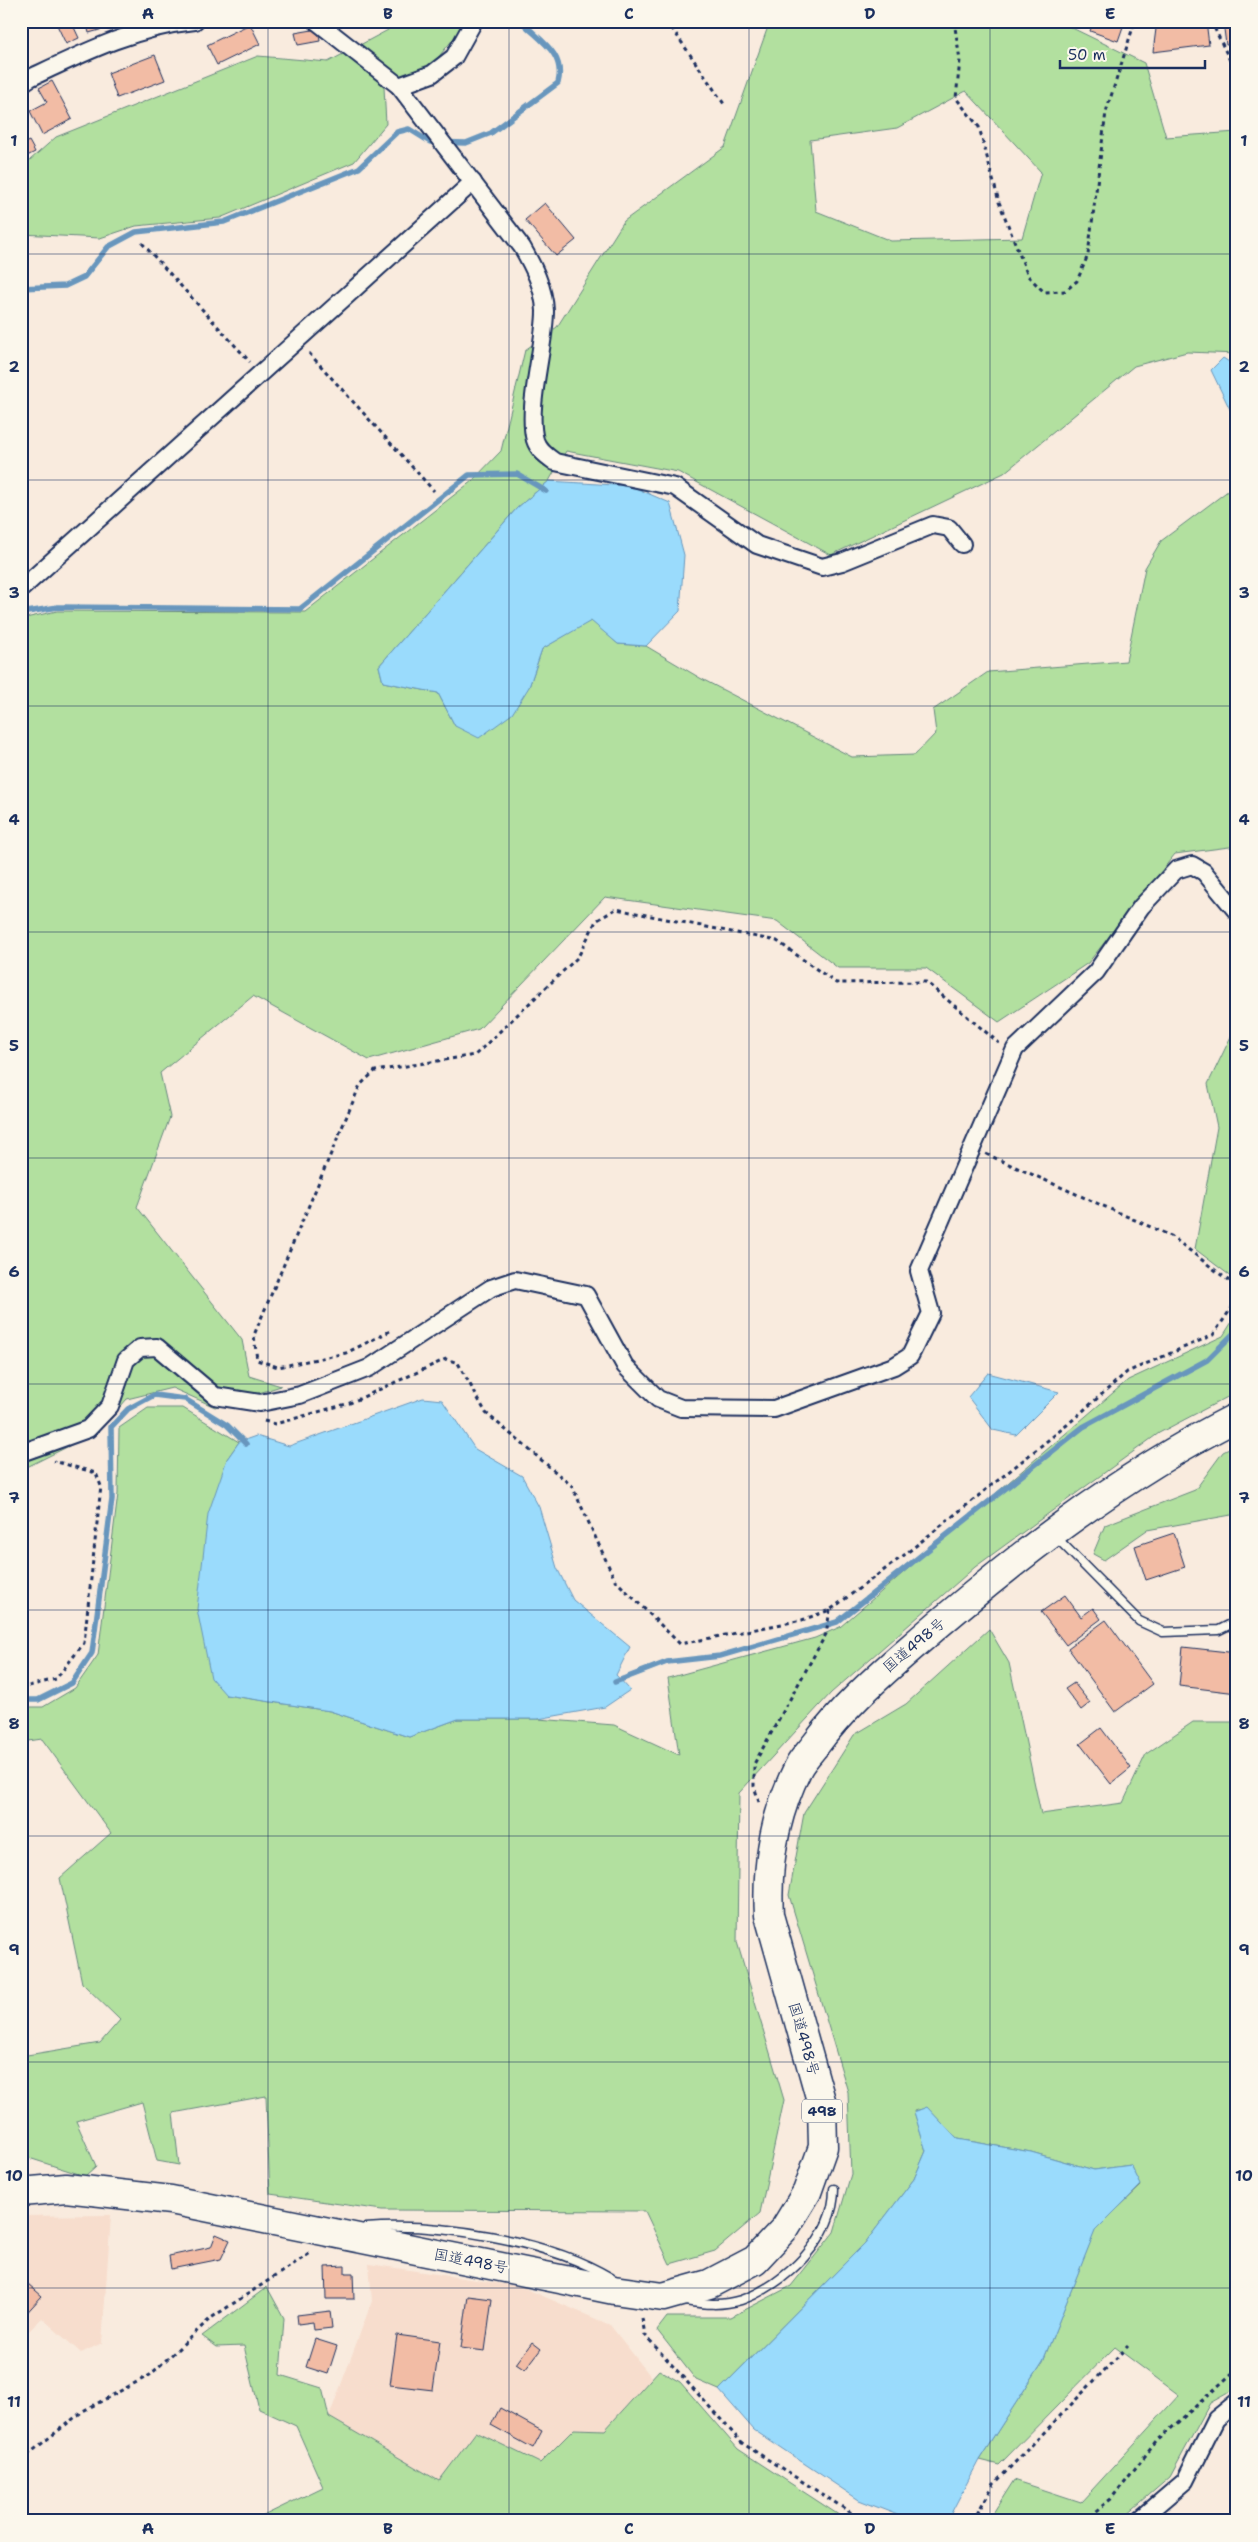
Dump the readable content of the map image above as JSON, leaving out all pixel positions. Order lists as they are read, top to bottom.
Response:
{
  "streets": {
    "highway": ["国道498号", "498"]
  },
  "scale_bar": "50 m",
  "grid": {
    "columns": [
      "A",
      "B",
      "C",
      "D",
      "E"
    ],
    "rows": [
      "1",
      "2",
      "3",
      "4",
      "5",
      "6",
      "7",
      "8",
      "9",
      "10",
      "11"
    ]
  }
}
